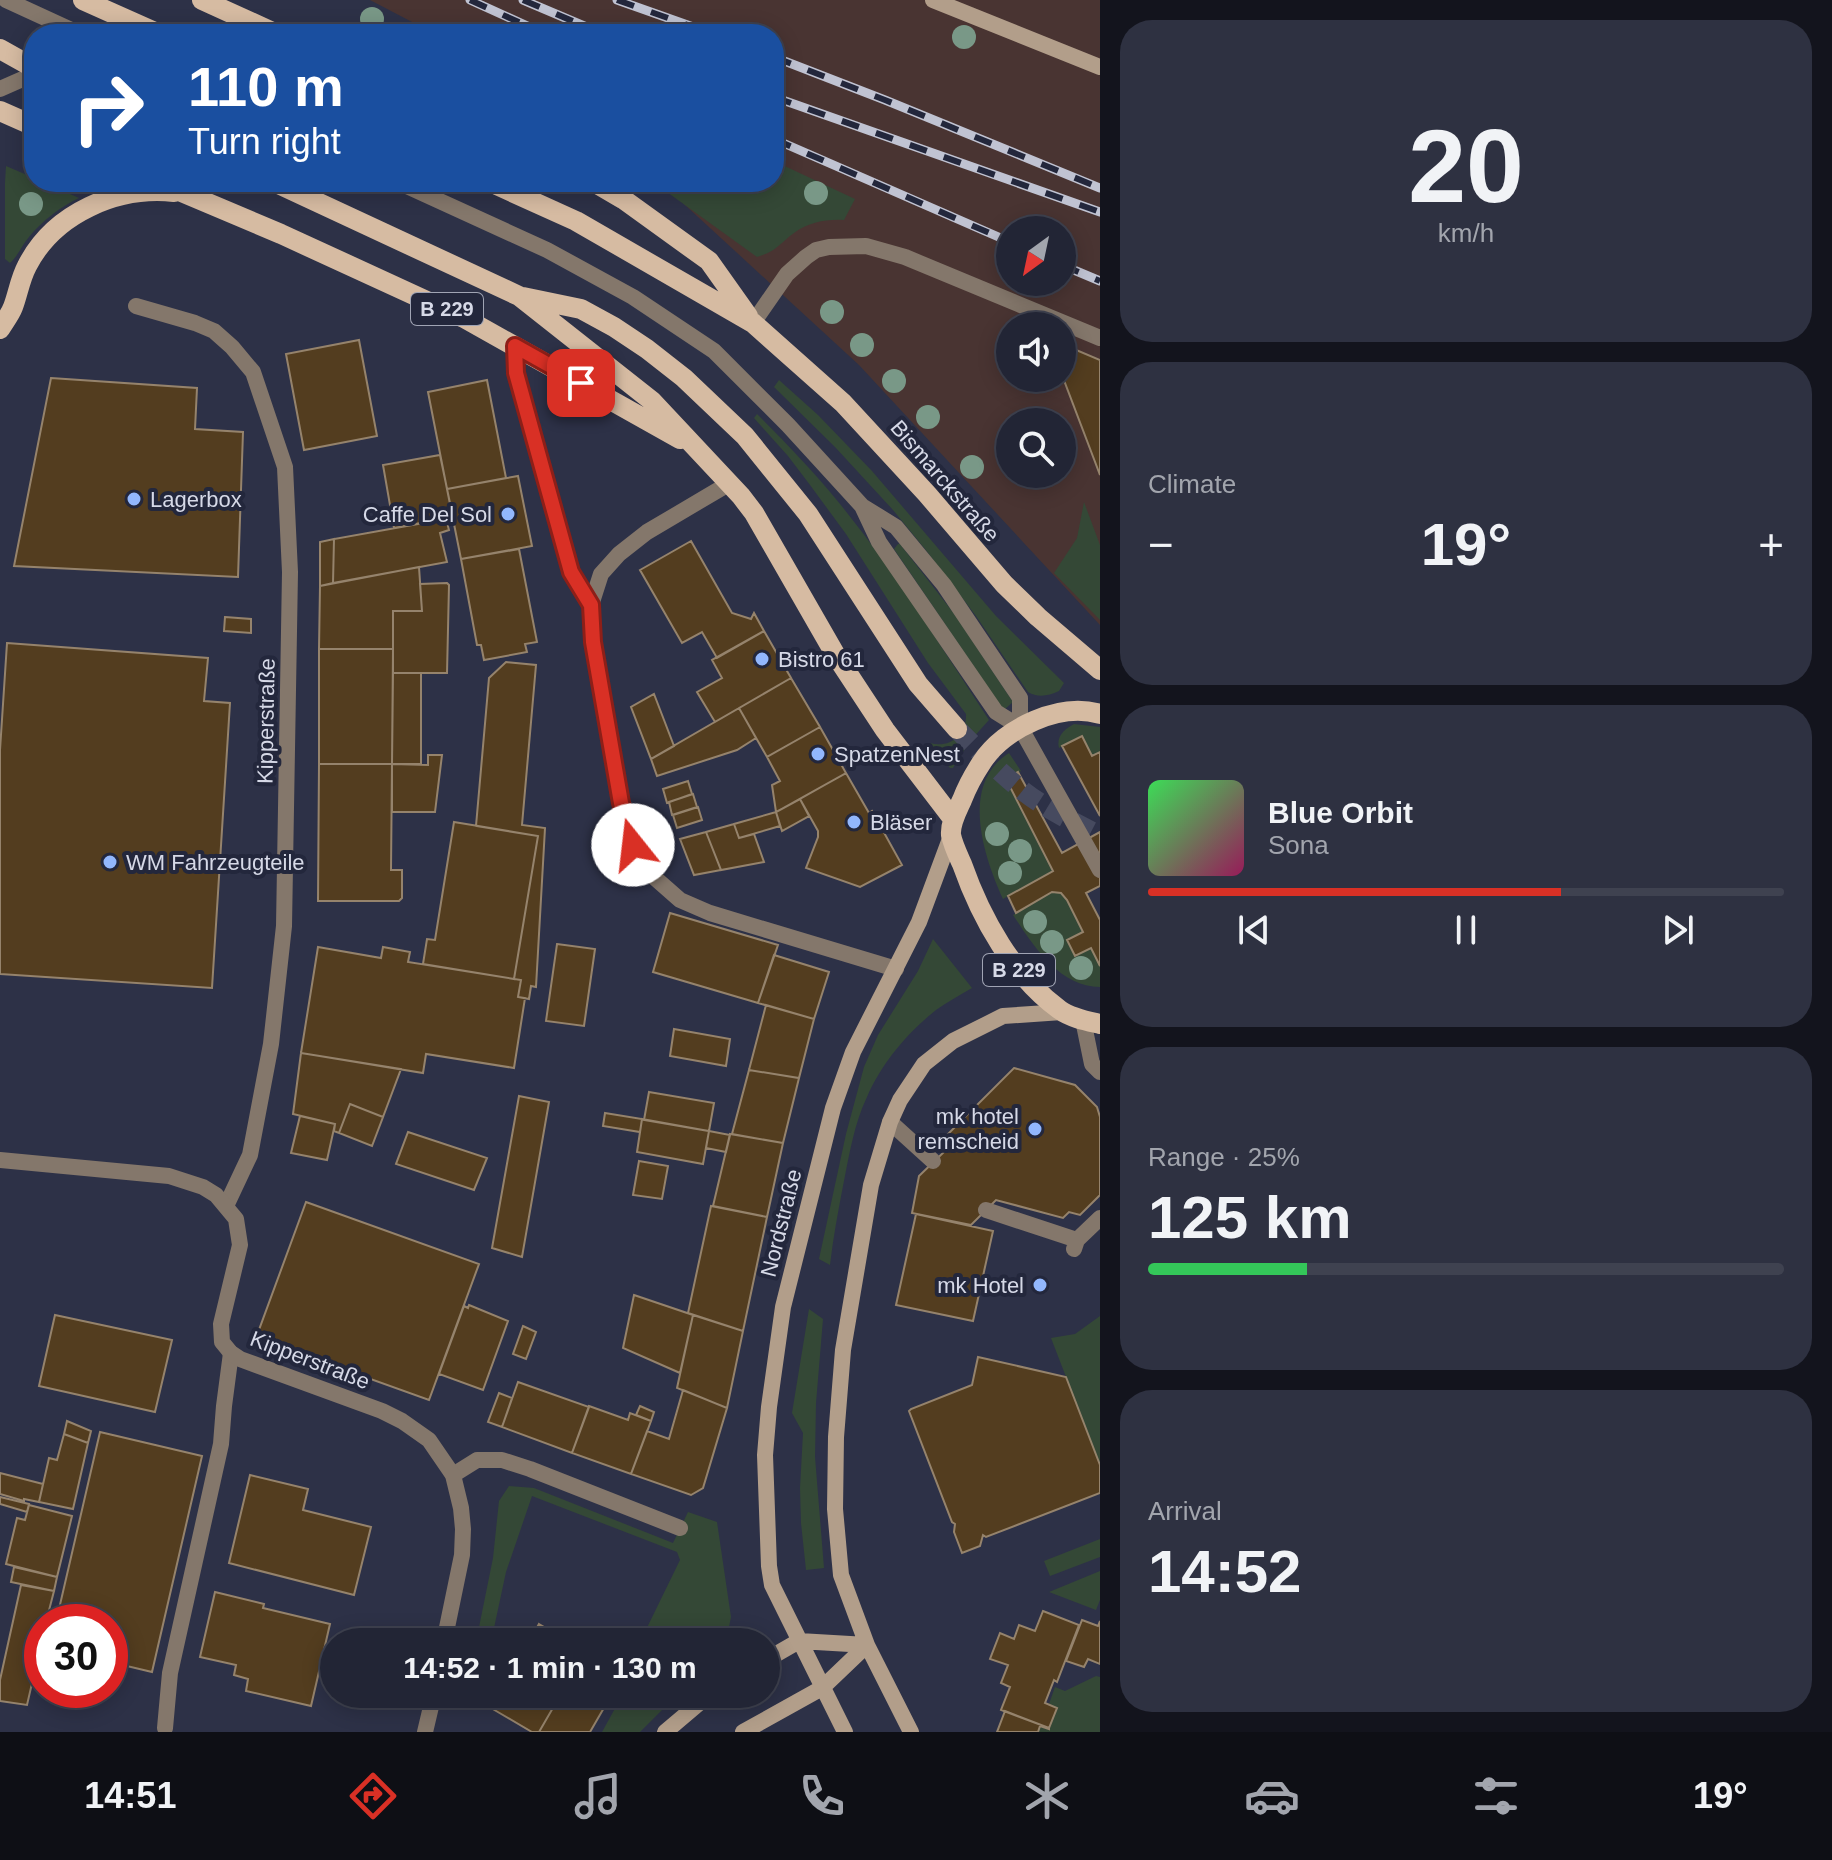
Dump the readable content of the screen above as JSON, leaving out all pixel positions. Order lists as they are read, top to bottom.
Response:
{
  "streets": {
    "main road": ["B 229", "Bismarckstraße", "Nordstraße"],
    "street": ["Kipperstraße"]
  },
  "crossings": [
    ["B 229", "Nordstraße"]
  ],
  "places": [
    "Lagerbox",
    "Caffe Del Sol",
    "Bistro 61",
    "SpatzenNest",
    "Bläser",
    "WM Fahrzeugteile",
    "mk hotel remscheid",
    "mk Hotel"
  ],
  "north": "bottom left",
  "page": {
    "tile": [
      ["20", "km/h"],
      "Climate",
      ["Range · 25%", "125 km"],
      ["Arrival", "14:52"]
    ],
    "turn": ["110 m", "Turn right"],
    "heat": ["−", "19°", "+"],
    "song": ["Blue Orbit", "Sona"],
    "limit": "30",
    "trip": "14:52 · 1 min · 130 m",
    "tabs": ["14:51", "19°"]
  }
}
